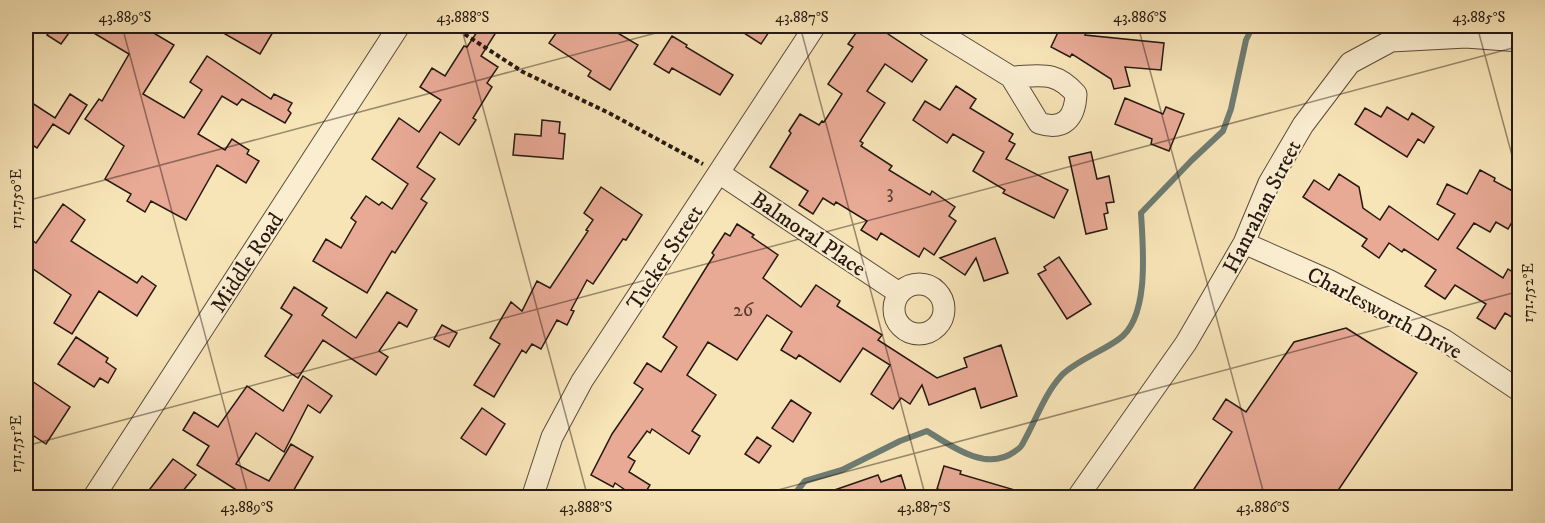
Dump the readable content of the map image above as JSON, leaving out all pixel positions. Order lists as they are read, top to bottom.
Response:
{
  "streets": {
    "street": [
      "Hanrahan Street",
      "Balmoral Place",
      "Tucker Street",
      "Middle Road",
      "Charlesworth Drive"
    ]
  },
  "crossings": [
    ["Hanrahan Street", "Charlesworth Drive"],
    ["Balmoral Place", "Tucker Street"]
  ],
  "house_numbers": ["3", "26"],
  "coordinates": [
    "43.889°S",
    "43.888°S",
    "43.887°S",
    "43.886°S",
    "43.885°S",
    "171.750°E",
    "171.752°E",
    "171.751°E"
  ]
}
